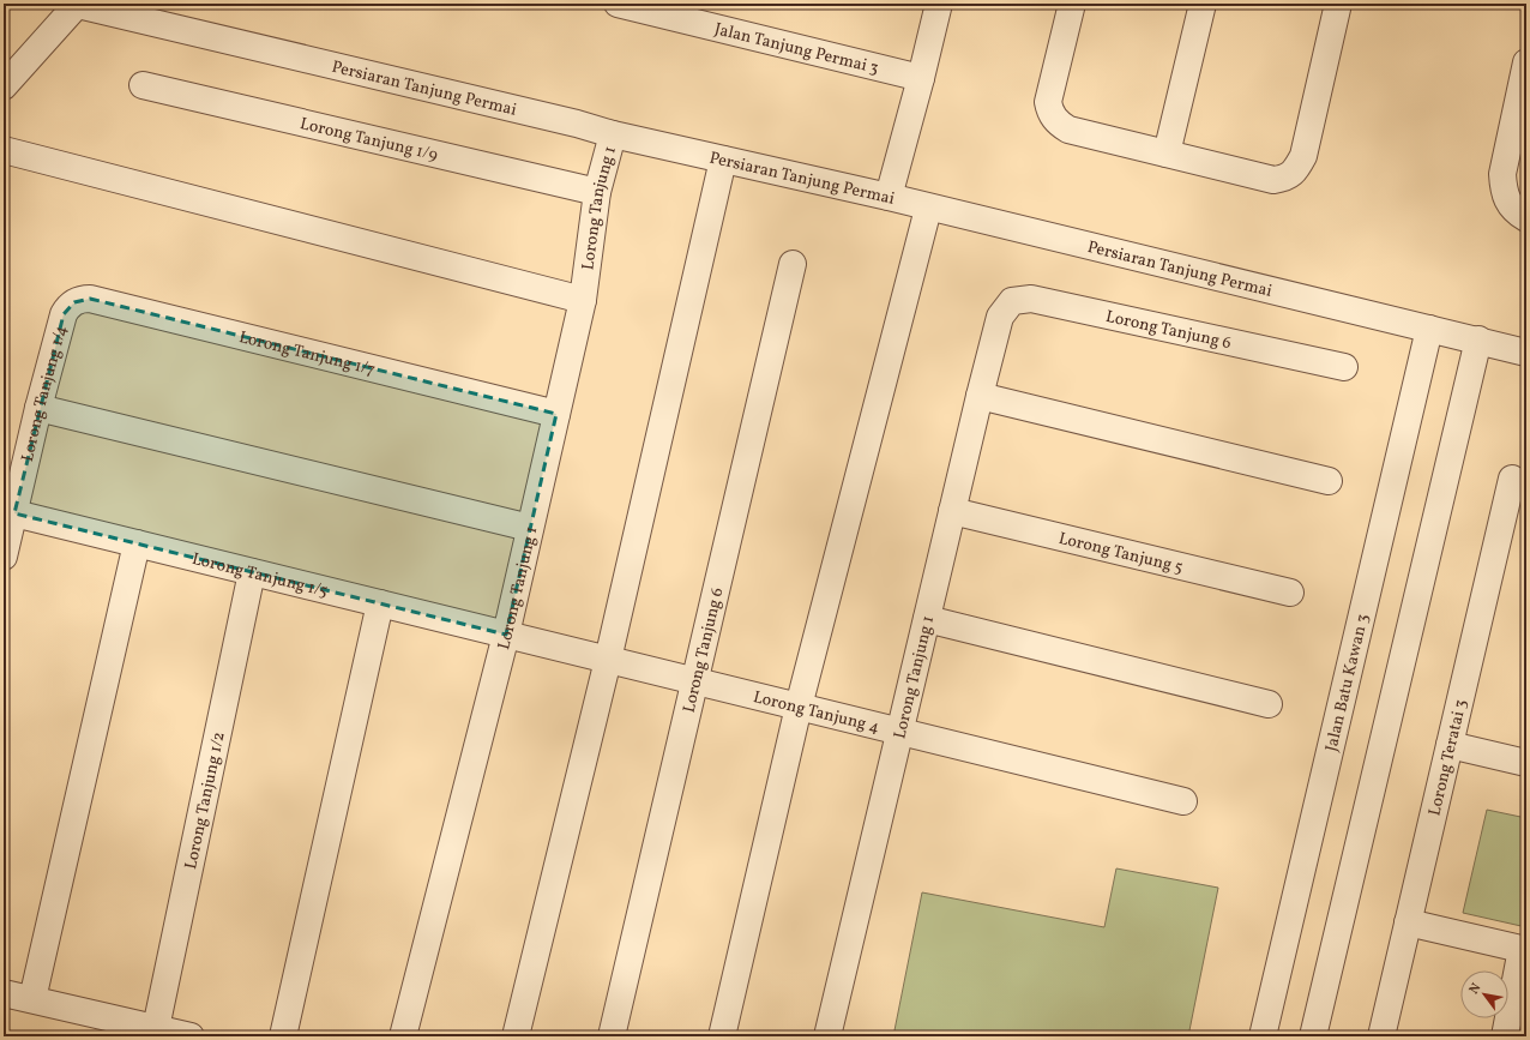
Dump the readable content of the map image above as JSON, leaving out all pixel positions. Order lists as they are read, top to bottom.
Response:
{
  "streets": {
    "street": [
      "Jalan Tanjung Permai 3",
      "Persiaran Tanjung Permai",
      "Lorong Tanjung 1/9",
      "Lorong Tanjung 1",
      "Lorong Tanjung 6",
      "Lorong Tanjung 1/7",
      "Lorong Tanjung 1/4",
      "Lorong Tanjung 5",
      "Lorong Tanjung 1/5",
      "Jalan Batu Kawan 3",
      "Lorong Tanjung 4",
      "Lorong Teratai 3",
      "Lorong Tanjung 1/2"
    ]
  },
  "crossings": [
    ["Persiaran Tanjung Permai", "Lorong Tanjung 1"],
    ["Persiaran Tanjung Permai", "Jalan Batu Kawan 3"],
    ["Lorong Tanjung 1/9", "Lorong Tanjung 1"],
    ["Lorong Tanjung 1", "Lorong Tanjung 6"],
    ["Lorong Tanjung 1", "Lorong Tanjung 1/7"],
    ["Lorong Tanjung 1", "Lorong Tanjung 5"],
    ["Lorong Tanjung 1", "Lorong Tanjung 1/5"],
    ["Lorong Tanjung 1", "Lorong Tanjung 4"],
    ["Lorong Tanjung 6", "Lorong Tanjung 4"],
    ["Lorong Tanjung 1/7", "Lorong Tanjung 1/4"],
    ["Lorong Tanjung 1/4", "Lorong Tanjung 1/5"],
    ["Lorong Tanjung 1/5", "Lorong Tanjung 4"],
    ["Lorong Tanjung 1/5", "Lorong Tanjung 1/2"]
  ],
  "north": "top left"
}
